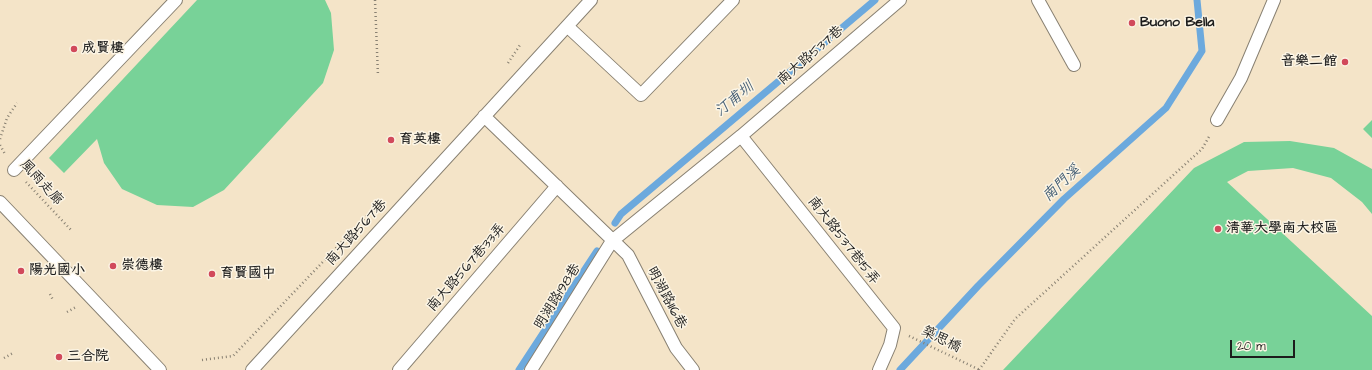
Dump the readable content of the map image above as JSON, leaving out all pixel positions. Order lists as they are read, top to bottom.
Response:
{
  "streets": {
    "lane": [
      "南大路537巷",
      "南大路567巷",
      "南大路537巷15弄",
      "南大路567巷33弄",
      "明湖路198巷",
      "明湖路116巷"
    ],
    "path": ["風雨走廊", "築思橋"]
  },
  "crossings": [
    ["南大路537巷", "南大路537巷15弄"],
    ["南大路537巷", "明湖路198巷"],
    ["南大路537巷", "明湖路116巷"],
    ["南大路537巷15弄", "築思橋"],
    ["明湖路198巷", "明湖路116巷"]
  ],
  "water": ["汀甫圳", "南門溪"],
  "places": [
    "Buono Bella",
    "成賢樓",
    "音樂二館",
    "育英樓",
    "清華大學南大校區",
    "崇德樓",
    "陽光國小",
    "育賢國中",
    "三合院"
  ],
  "scale_bar": "20 m"
}
